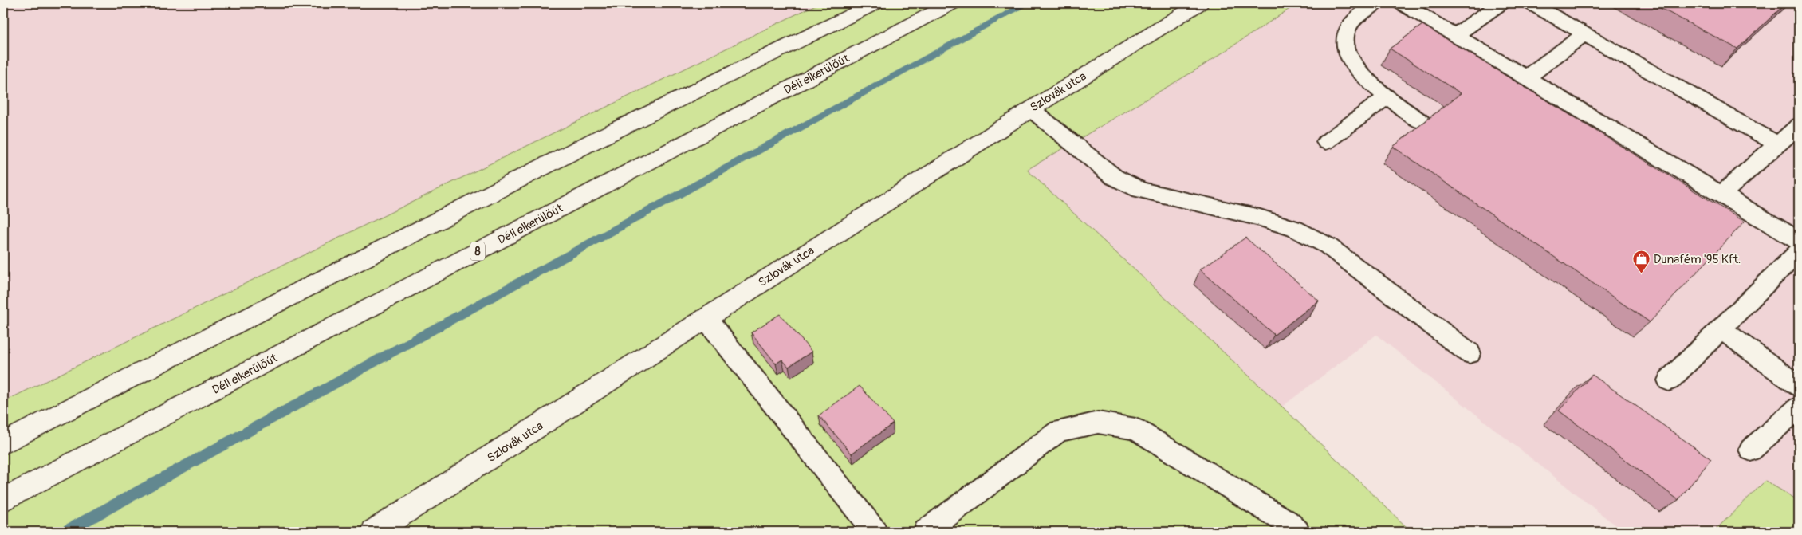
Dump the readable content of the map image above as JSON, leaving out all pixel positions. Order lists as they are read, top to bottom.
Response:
{
  "streets": {
    "main road": ["Déli elkerülőút", "Szlovák utca", "8"]
  },
  "places": {
    "shop": ["Dunafém '95 Kft."]
  }
}
